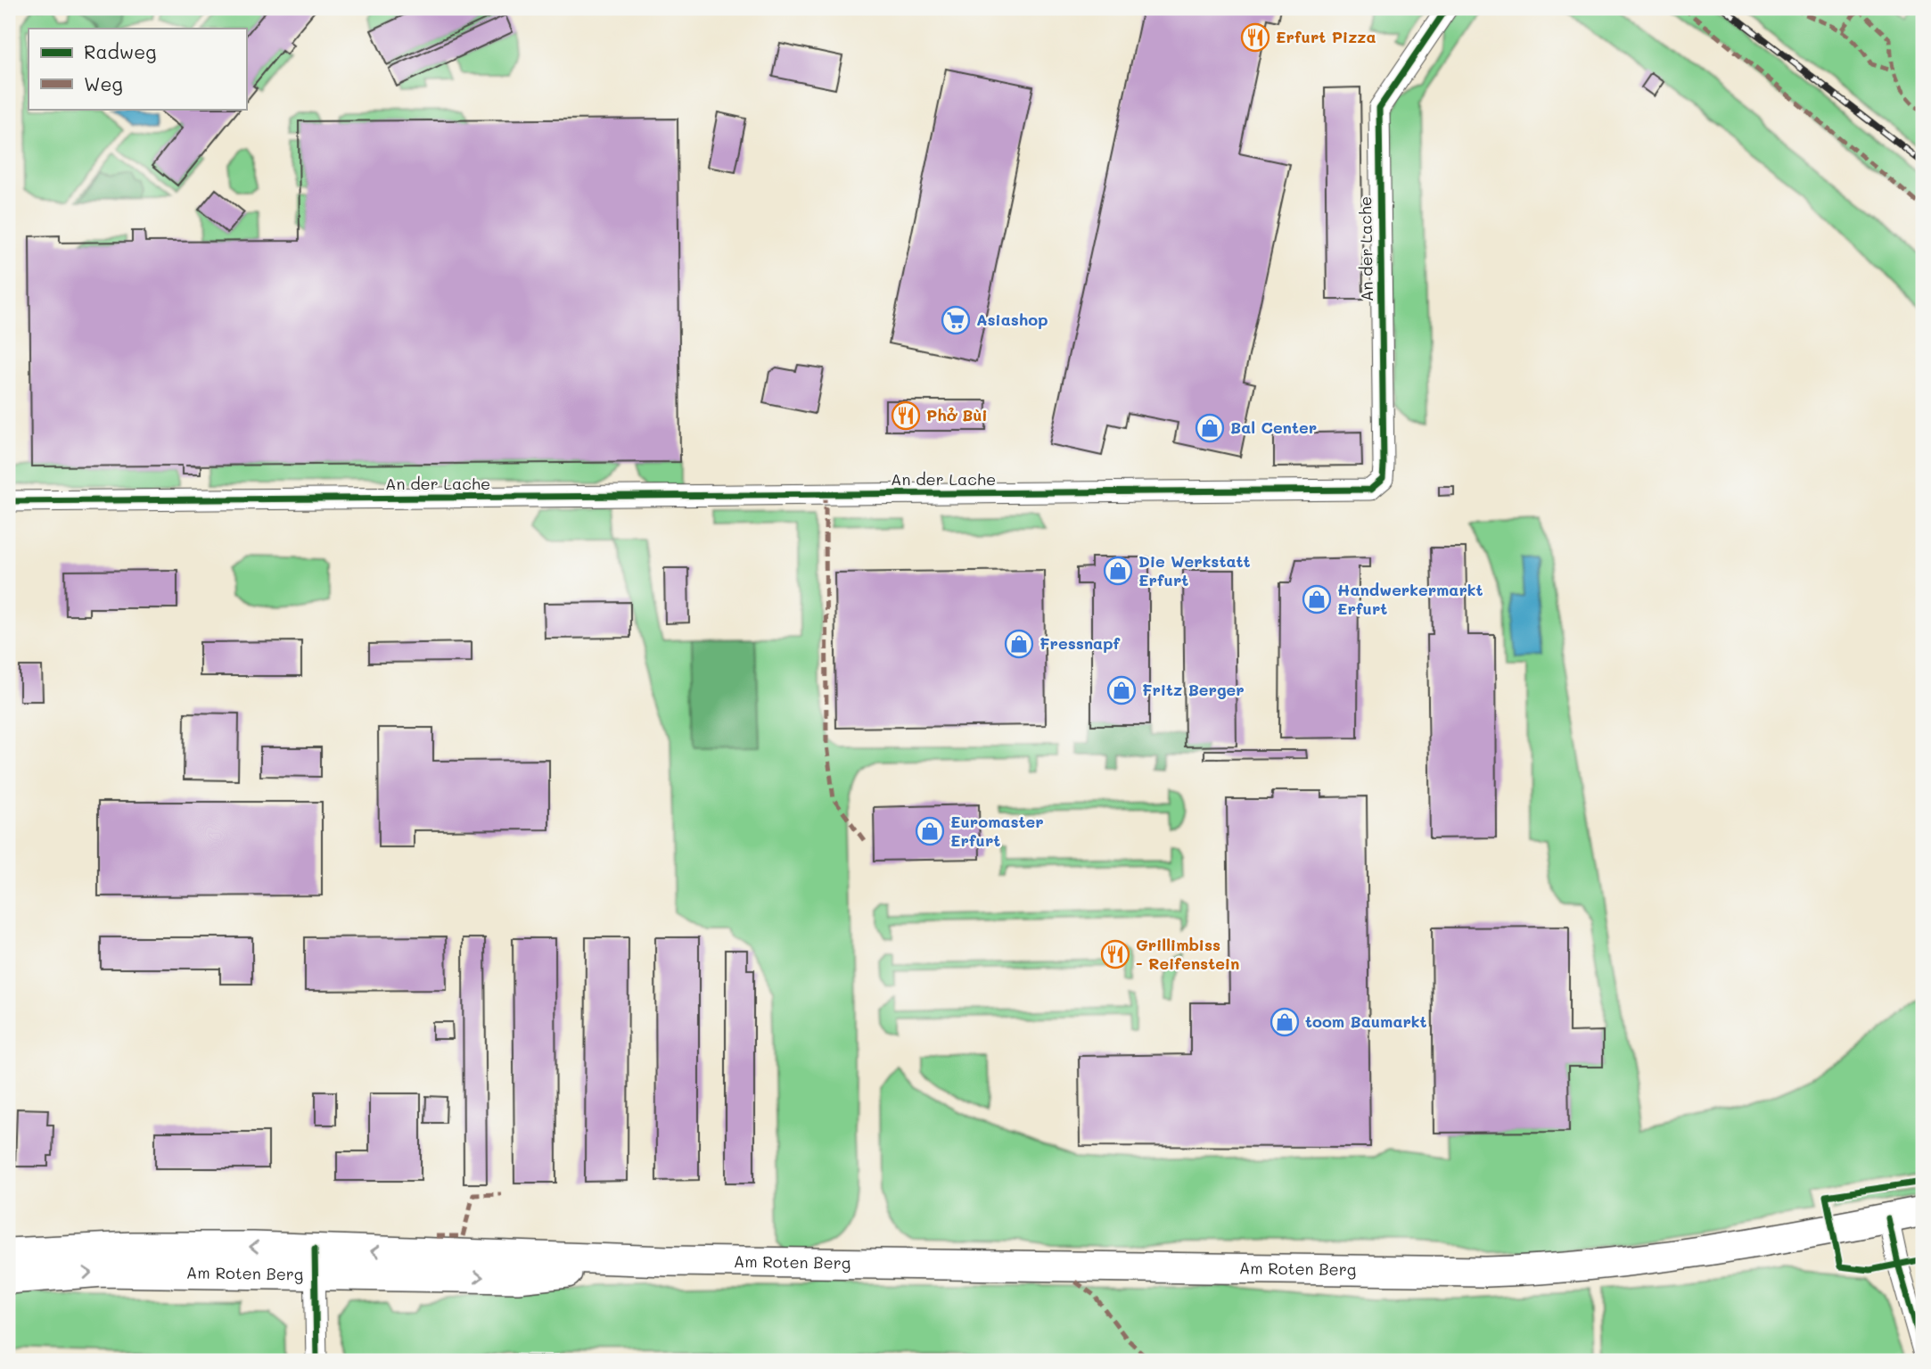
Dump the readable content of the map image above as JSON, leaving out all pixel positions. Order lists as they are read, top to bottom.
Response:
{
  "streets": {
    "main road": ["Am Roten Berg"],
    "street": ["An der Lache"]
  },
  "places": {
    "restaurant": ["Erfurt Pizza", "Phở Bùi", "Grillimbiss - Reifenstein"],
    "supermarket": ["Asiashop"],
    "shop": [
      "Bal Center",
      "Die Werkstatt Erfurt",
      "Handwerkermarkt Erfurt",
      "Fressnapf",
      "Fritz Berger",
      "Euromaster Erfurt",
      "toom Baumarkt"
    ]
  },
  "legend": ["Radweg", "Weg"]
}
